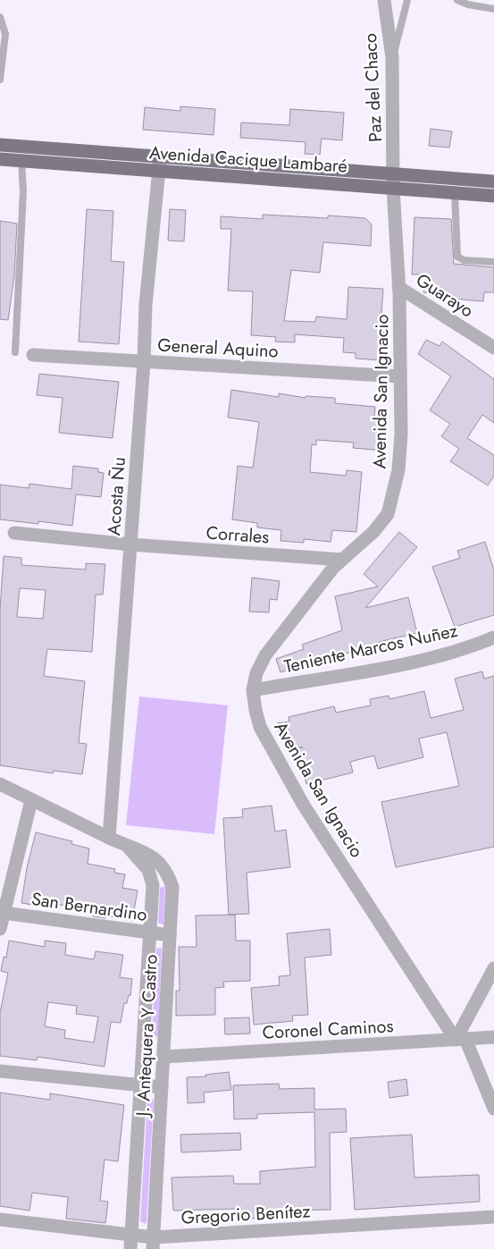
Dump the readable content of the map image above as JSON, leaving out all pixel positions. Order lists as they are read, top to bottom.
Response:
{
  "streets": {
    "main road": ["Avenida Cacique Lambaré"],
    "street": [
      "Paz del Chaco",
      "Guarayo",
      "General Aquino",
      "Avenida San Ignacio",
      "Acosta Ñu",
      "Corrales",
      "Teniente Marcos Nuñez",
      "San Bernardino",
      "Coronel Caminos",
      "J. Antequera Y Castro",
      "Gregorio Benítez"
    ]
  },
  "crossings": [
    ["Paz del Chaco", "Avenida Cacique Lambaré"],
    ["Paz del Chaco", "Avenida San Ignacio"],
    ["Avenida Cacique Lambaré", "Avenida San Ignacio"],
    ["Avenida Cacique Lambaré", "Acosta Ñu"],
    ["Guarayo", "Avenida San Ignacio"],
    ["General Aquino", "Avenida San Ignacio"],
    ["General Aquino", "Acosta Ñu"],
    ["Avenida San Ignacio", "Corrales"],
    ["Avenida San Ignacio", "Teniente Marcos Nuñez"],
    ["Avenida San Ignacio", "Coronel Caminos"],
    ["Acosta Ñu", "Corrales"],
    ["Acosta Ñu", "J. Antequera Y Castro"],
    ["San Bernardino", "J. Antequera Y Castro"],
    ["Coronel Caminos", "J. Antequera Y Castro"],
    ["J. Antequera Y Castro", "Gregorio Benítez"]
  ]
}
